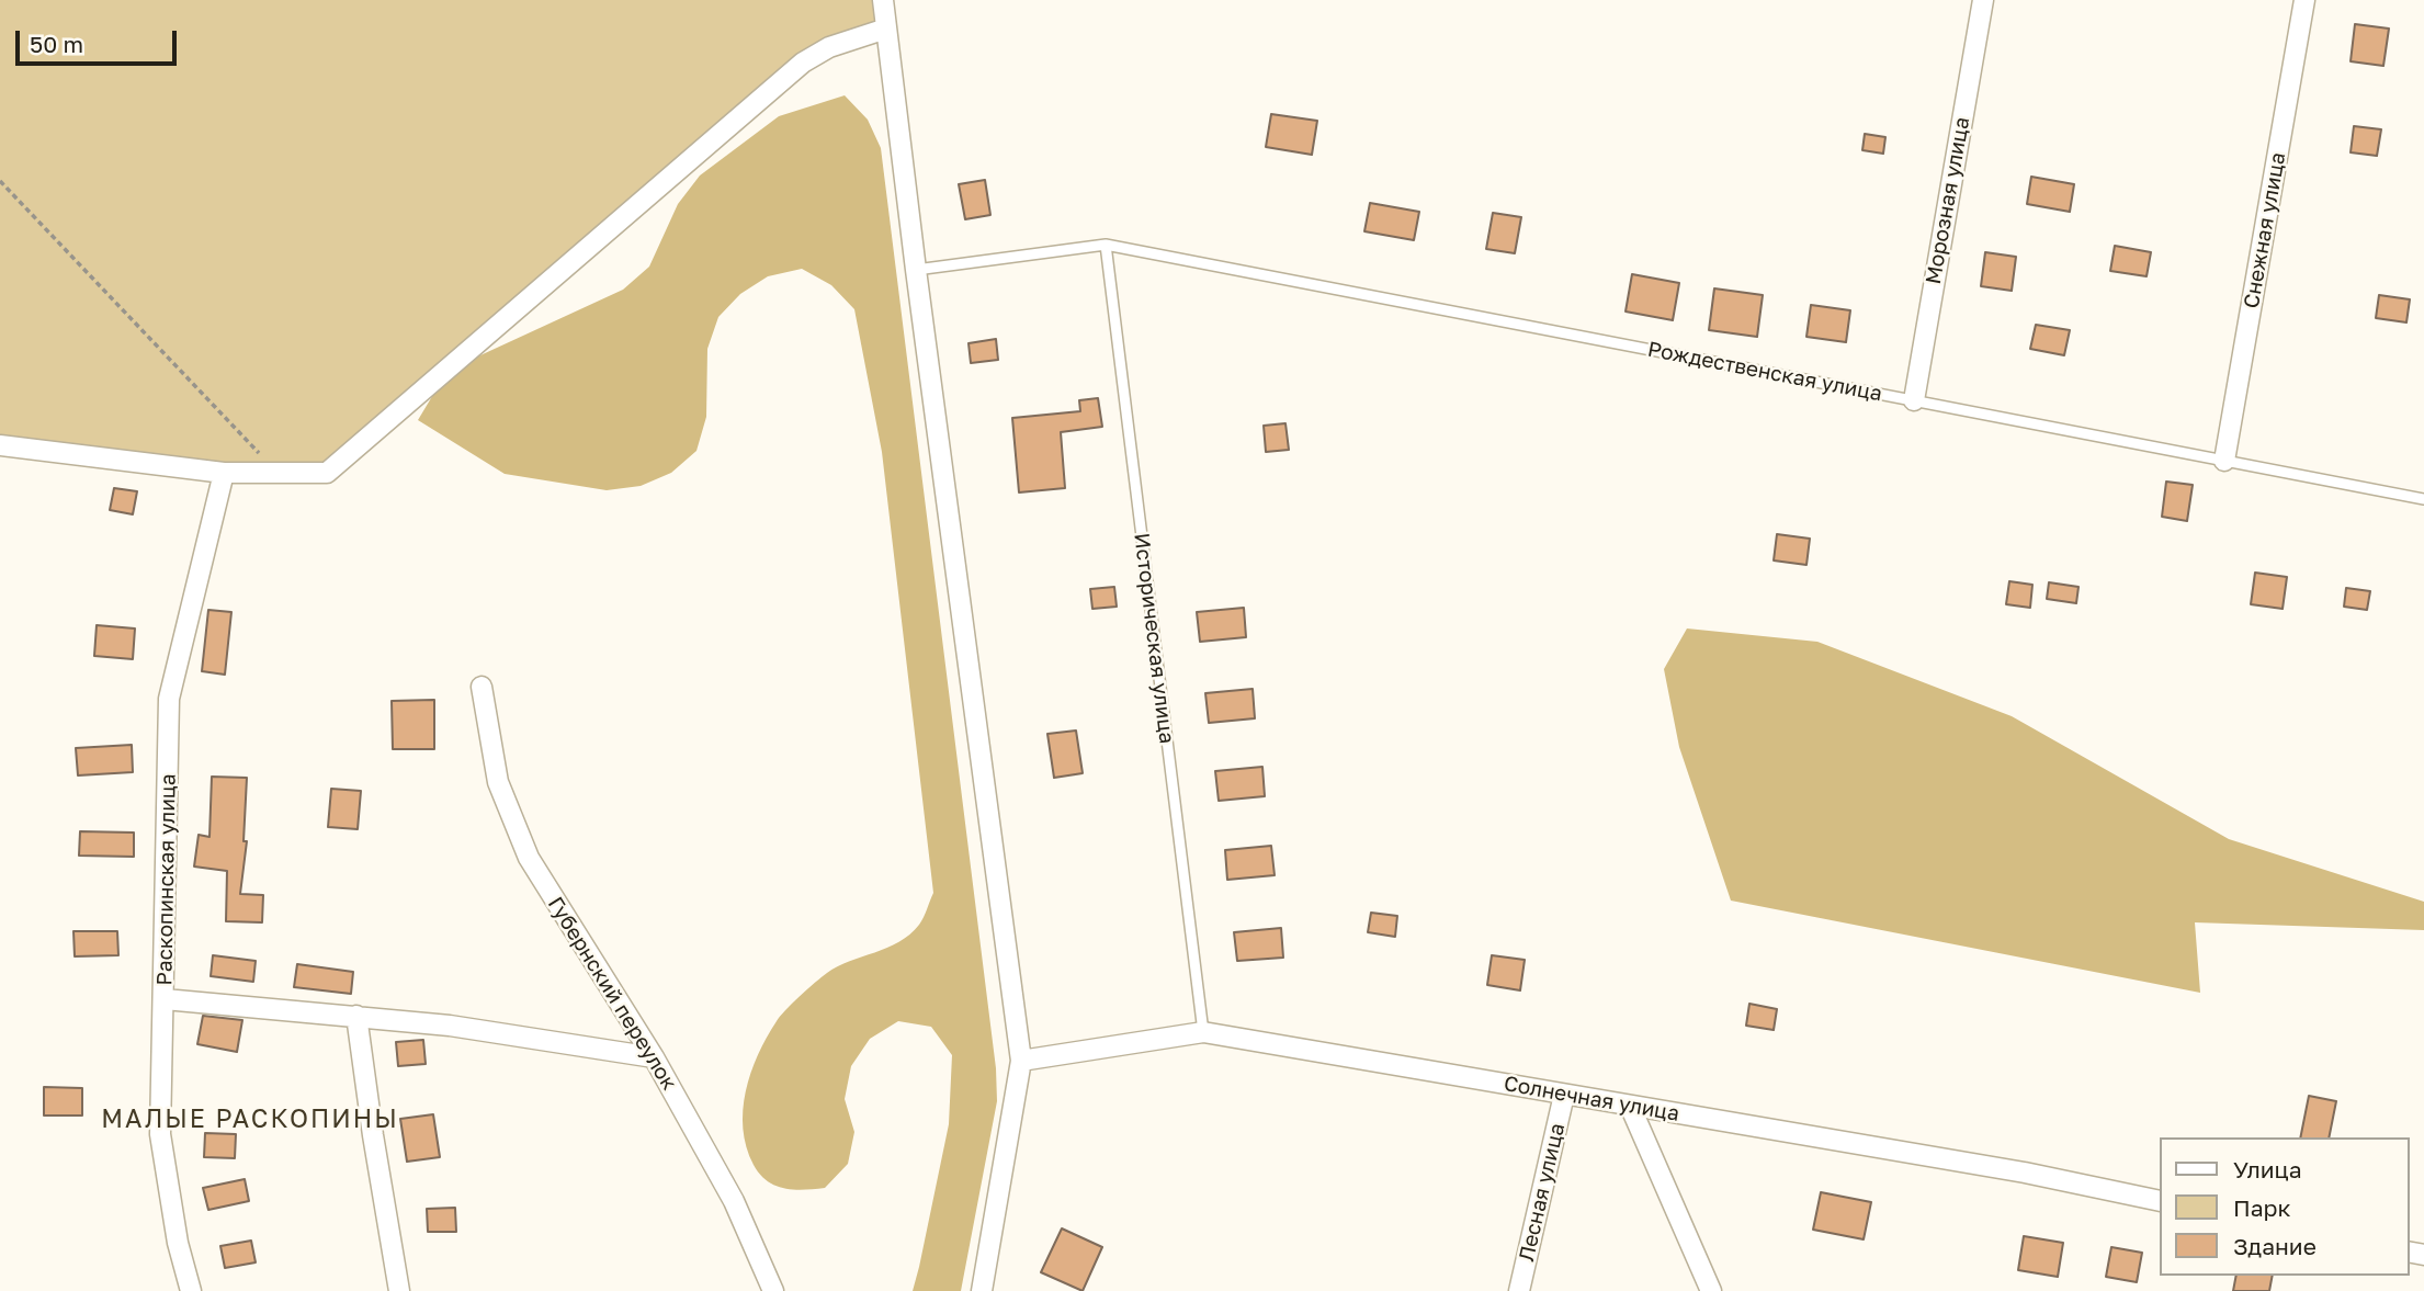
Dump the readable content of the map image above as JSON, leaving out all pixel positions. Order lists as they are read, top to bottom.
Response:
{
  "streets": {
    "street": [
      "Морозная улица",
      "Снежная улица",
      "Раскопинская улица",
      "Губернский переулок",
      "Солнечная улица",
      "Лесная улица"
    ],
    "lane": ["Рождественская улица", "Историческая улица"]
  },
  "crossings": [
    ["Морозная улица", "Рождественская улица"],
    ["Снежная улица", "Рождественская улица"],
    ["Рождественская улица", "Историческая улица"],
    ["Историческая улица", "Солнечная улица"],
    ["Солнечная улица", "Лесная улица"]
  ],
  "districts": ["МАЛЫЕ РАСКОПИНЫ"],
  "legend": ["Улица", "Парк", "Здание"],
  "scale_bar": "50 m"
}
